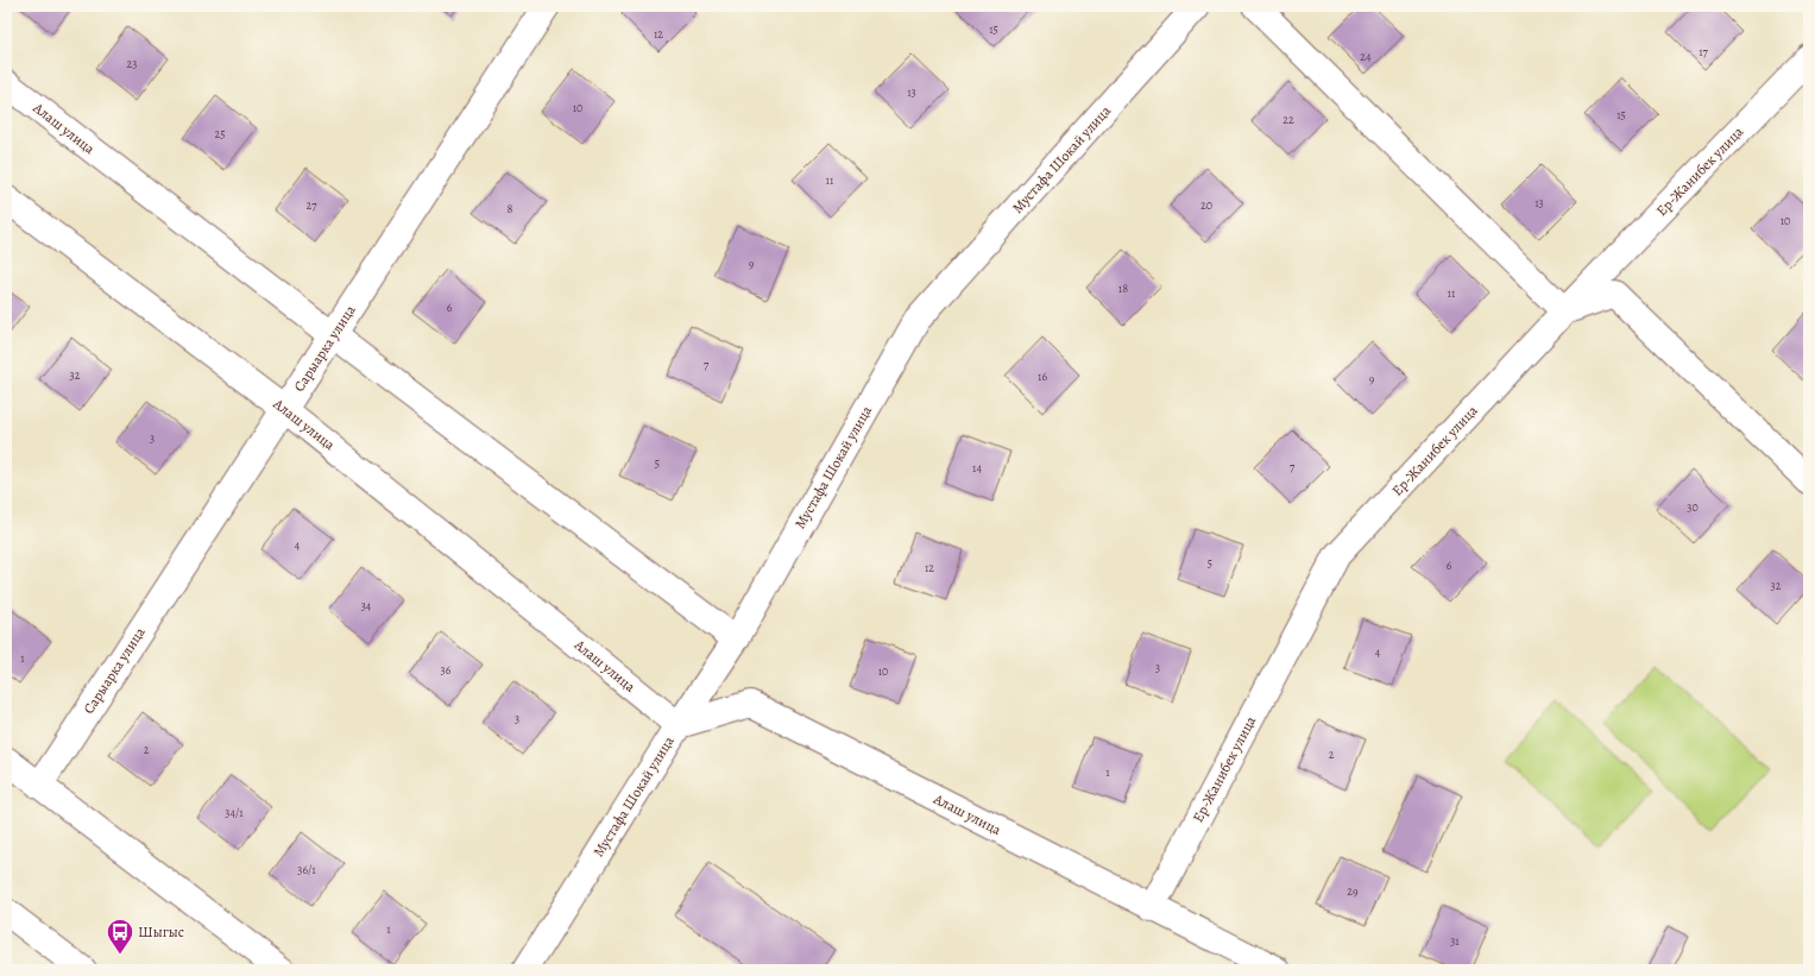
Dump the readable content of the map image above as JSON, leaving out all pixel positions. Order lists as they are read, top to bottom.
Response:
{
  "streets": {
    "street": [
      "Алаш улица",
      "Мустафа Шокай улица",
      "Ер-Жанибек улица",
      "Сарыарка улица"
    ]
  },
  "crossings": [
    ["Алаш улица", "Мустафа Шокай улица"],
    ["Алаш улица", "Ер-Жанибек улица"],
    ["Алаш улица", "Сарыарка улица"]
  ],
  "places": {
    "bus stop": ["Шыгыс"]
  },
  "house_numbers": [
    "15",
    "12",
    "17",
    "24",
    "23",
    "13",
    "10",
    "15",
    "22",
    "25",
    "11",
    "13",
    "27",
    "20",
    "8",
    "10",
    "9",
    "18",
    "11",
    "6",
    "7",
    "32",
    "16",
    "9",
    "3",
    "5",
    "7",
    "14",
    "30",
    "4",
    "5",
    "6",
    "12",
    "32",
    "34",
    "4",
    "1",
    "3",
    "36",
    "10",
    "3",
    "2",
    "2",
    "1",
    "34/1",
    "36/1",
    "29",
    "1",
    "31"
  ]
}
